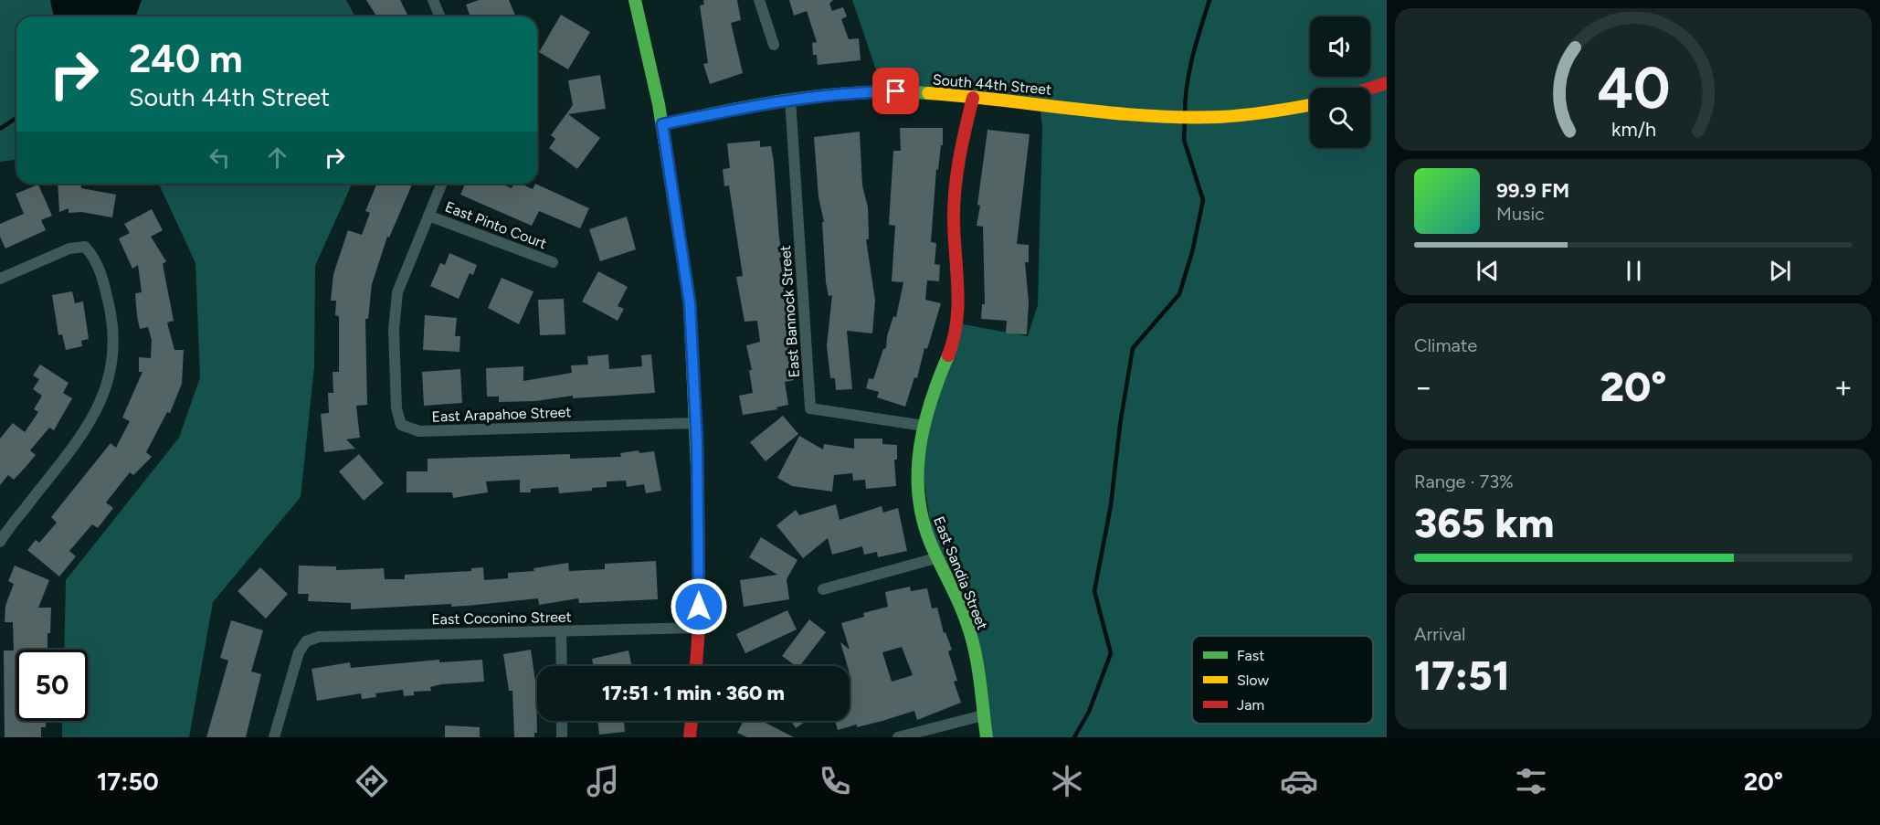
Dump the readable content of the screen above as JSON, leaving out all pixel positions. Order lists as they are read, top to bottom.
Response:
{
  "streets": {
    "street": [
      "South 44th Street",
      "East Pinto Court",
      "East Bannock Street",
      "East Arapahoe Street",
      "East Sandia Street",
      "East Coconino Street"
    ]
  },
  "crossings": [
    ["South 44th Street", "East Bannock Street"],
    ["South 44th Street", "East Sandia Street"],
    ["East Pinto Court", "East Arapahoe Street"],
    ["East Bannock Street", "East Sandia Street"]
  ],
  "legend": ["Fast", "Slow", "Jam"],
  "page": {
    "turn": ["240 m", "South 44th Street"],
    "song": ["99.9 FM", "Music"],
    "tile": [
      "Climate",
      ["Range · 73%", "365 km"],
      ["Arrival", "17:51"]
    ],
    "heat": ["−", "20°", "+"],
    "limit": "50",
    "trip": "17:51 · 1 min · 360 m",
    "tabs": ["17:50", "20°"],
    "gauge": ["40", "km/h"]
  }
}
